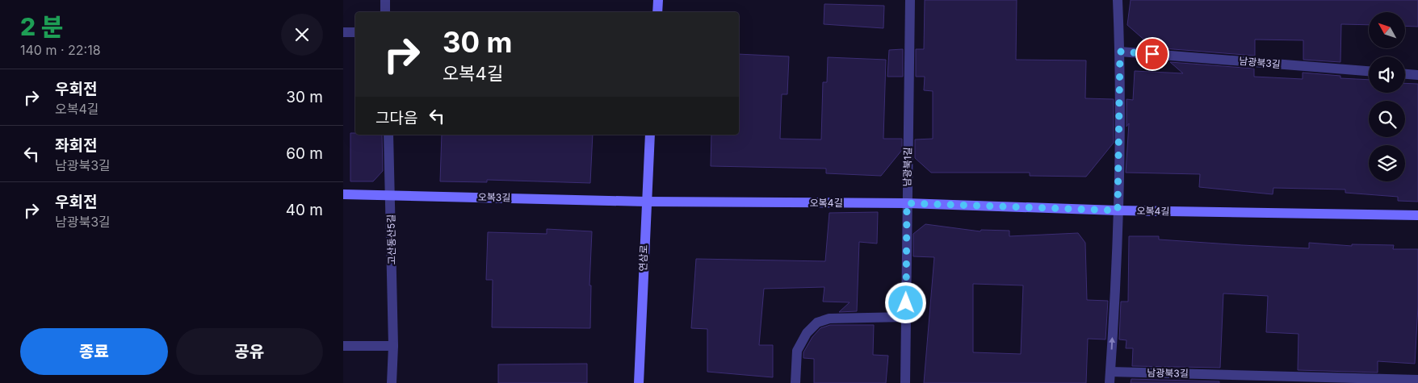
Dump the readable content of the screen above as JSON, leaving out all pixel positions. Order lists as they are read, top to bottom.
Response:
{
  "streets": {
    "street": [
      "남광북3길",
      "남광북1길",
      "오복3길",
      "오복4길",
      "고산동산5길",
      "연삼로"
    ]
  },
  "crossings": [
    ["남광북1길", "오복4길"],
    ["오복3길", "오복4길"],
    ["오복3길", "고산동산5길"],
    ["오복3길", "연삼로"],
    ["오복4길", "연삼로"]
  ],
  "north": "top left",
  "page": {
    "heading": ["2 분", "140 m · 22:18"],
    "turn": ["30 m", "오복4길"],
    "list": [
      {
        "name": "우회전",
        "note": "오복4길",
        "value": "30 m"
      },
      {
        "name": "좌회전",
        "note": "남광북3길",
        "value": "60 m"
      },
      {
        "name": "우회전",
        "note": "남광북3길",
        "value": "40 m"
      }
    ],
    "then": "그다음",
    "buttons": ["종료", "공유"]
  }
}
